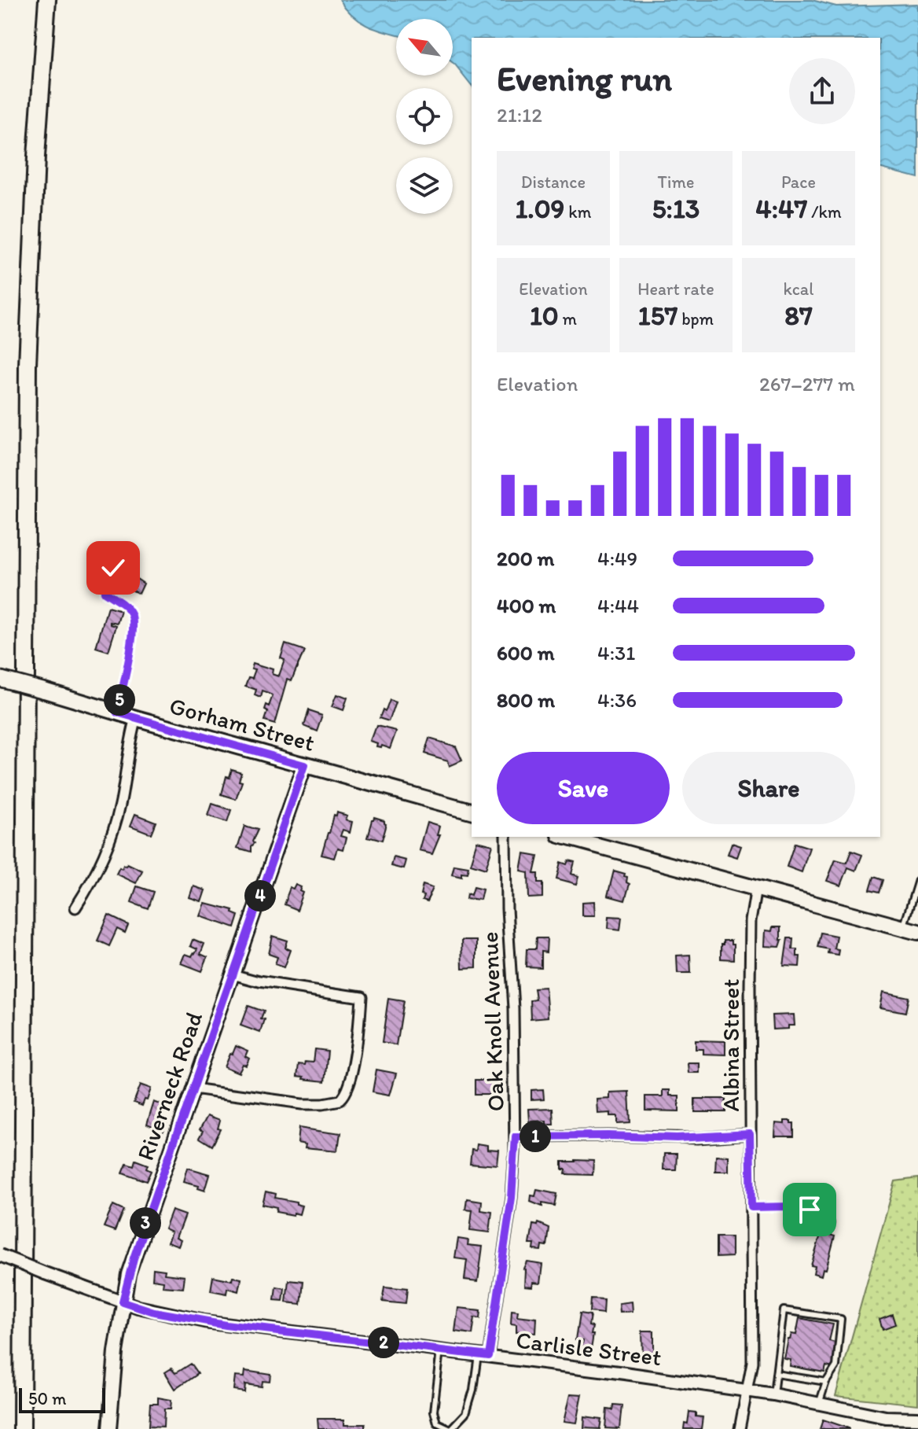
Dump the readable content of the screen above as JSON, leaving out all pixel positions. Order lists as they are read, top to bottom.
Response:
{
  "streets": {
    "main road": ["Gorham Street", "Riverneck Road"],
    "street": ["Oak Knoll Avenue", "Albina Street", "Carlisle Street"]
  },
  "crossings": [
    ["Gorham Street", "Riverneck Road"],
    ["Oak Knoll Avenue", "Carlisle Street"],
    ["Albina Street", "Carlisle Street"],
    ["Riverneck Road", "Carlisle Street"]
  ],
  "scale_bar": "50 m",
  "north": "top left",
  "page": {
    "heading": ["Evening run", "21:12"],
    "stats": [
      ["Distance", "1.09 km"],
      ["Time", "5:13"],
      ["Pace", "4:47 /km"],
      ["Elevation", "10 m"],
      ["Heart rate", "157 bpm"],
      ["kcal", "87"]
    ],
    "chart": ["Elevation", "267–277 m"],
    "list": [
      {
        "name": "200 m",
        "note": "4:49"
      },
      {
        "name": "400 m",
        "note": "4:44"
      },
      {
        "name": "600 m",
        "note": "4:31"
      },
      {
        "name": "800 m",
        "note": "4:36"
      }
    ],
    "pins": [
      "5",
      "4",
      "1",
      "3",
      "2"
    ],
    "buttons": ["Save", "Share"],
    "scale": "50 m"
  }
}
